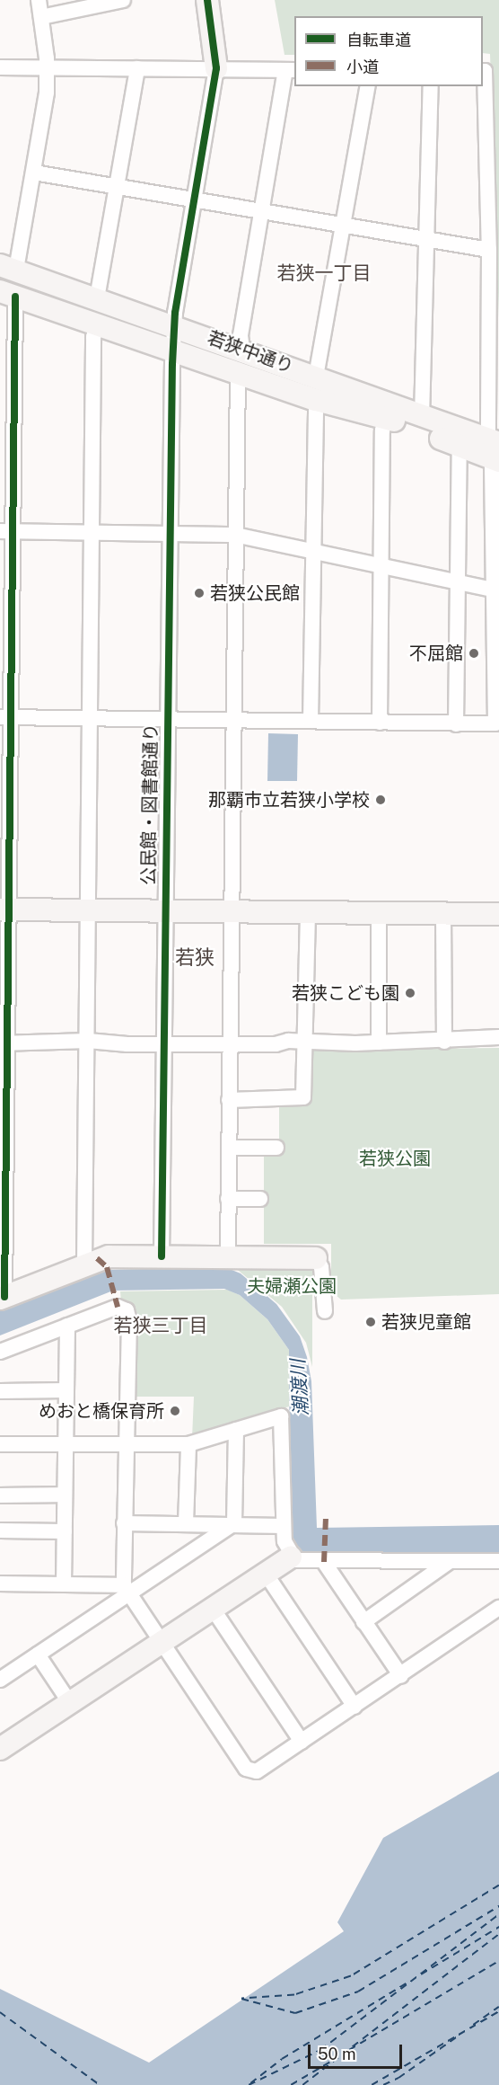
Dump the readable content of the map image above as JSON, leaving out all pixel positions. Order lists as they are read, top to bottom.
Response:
{
  "streets": {
    "street": ["若狭中通り", "公民館・図書館通り"]
  },
  "crossings": [
    ["若狭中通り", "公民館・図書館通り"]
  ],
  "districts": ["若狭一丁目", "若狭", "若狭三丁目"],
  "water": ["潮渡川"],
  "parks": ["若狭公園", "夫婦瀬公園"],
  "places": [
    "若狭公民館",
    "不屈館",
    "那覇市立若狭小学校",
    "若狭こども園",
    "若狭児童館",
    "めおと橋保育所"
  ],
  "legend": ["自転車道", "小道"],
  "scale_bar": "50 m"
}
